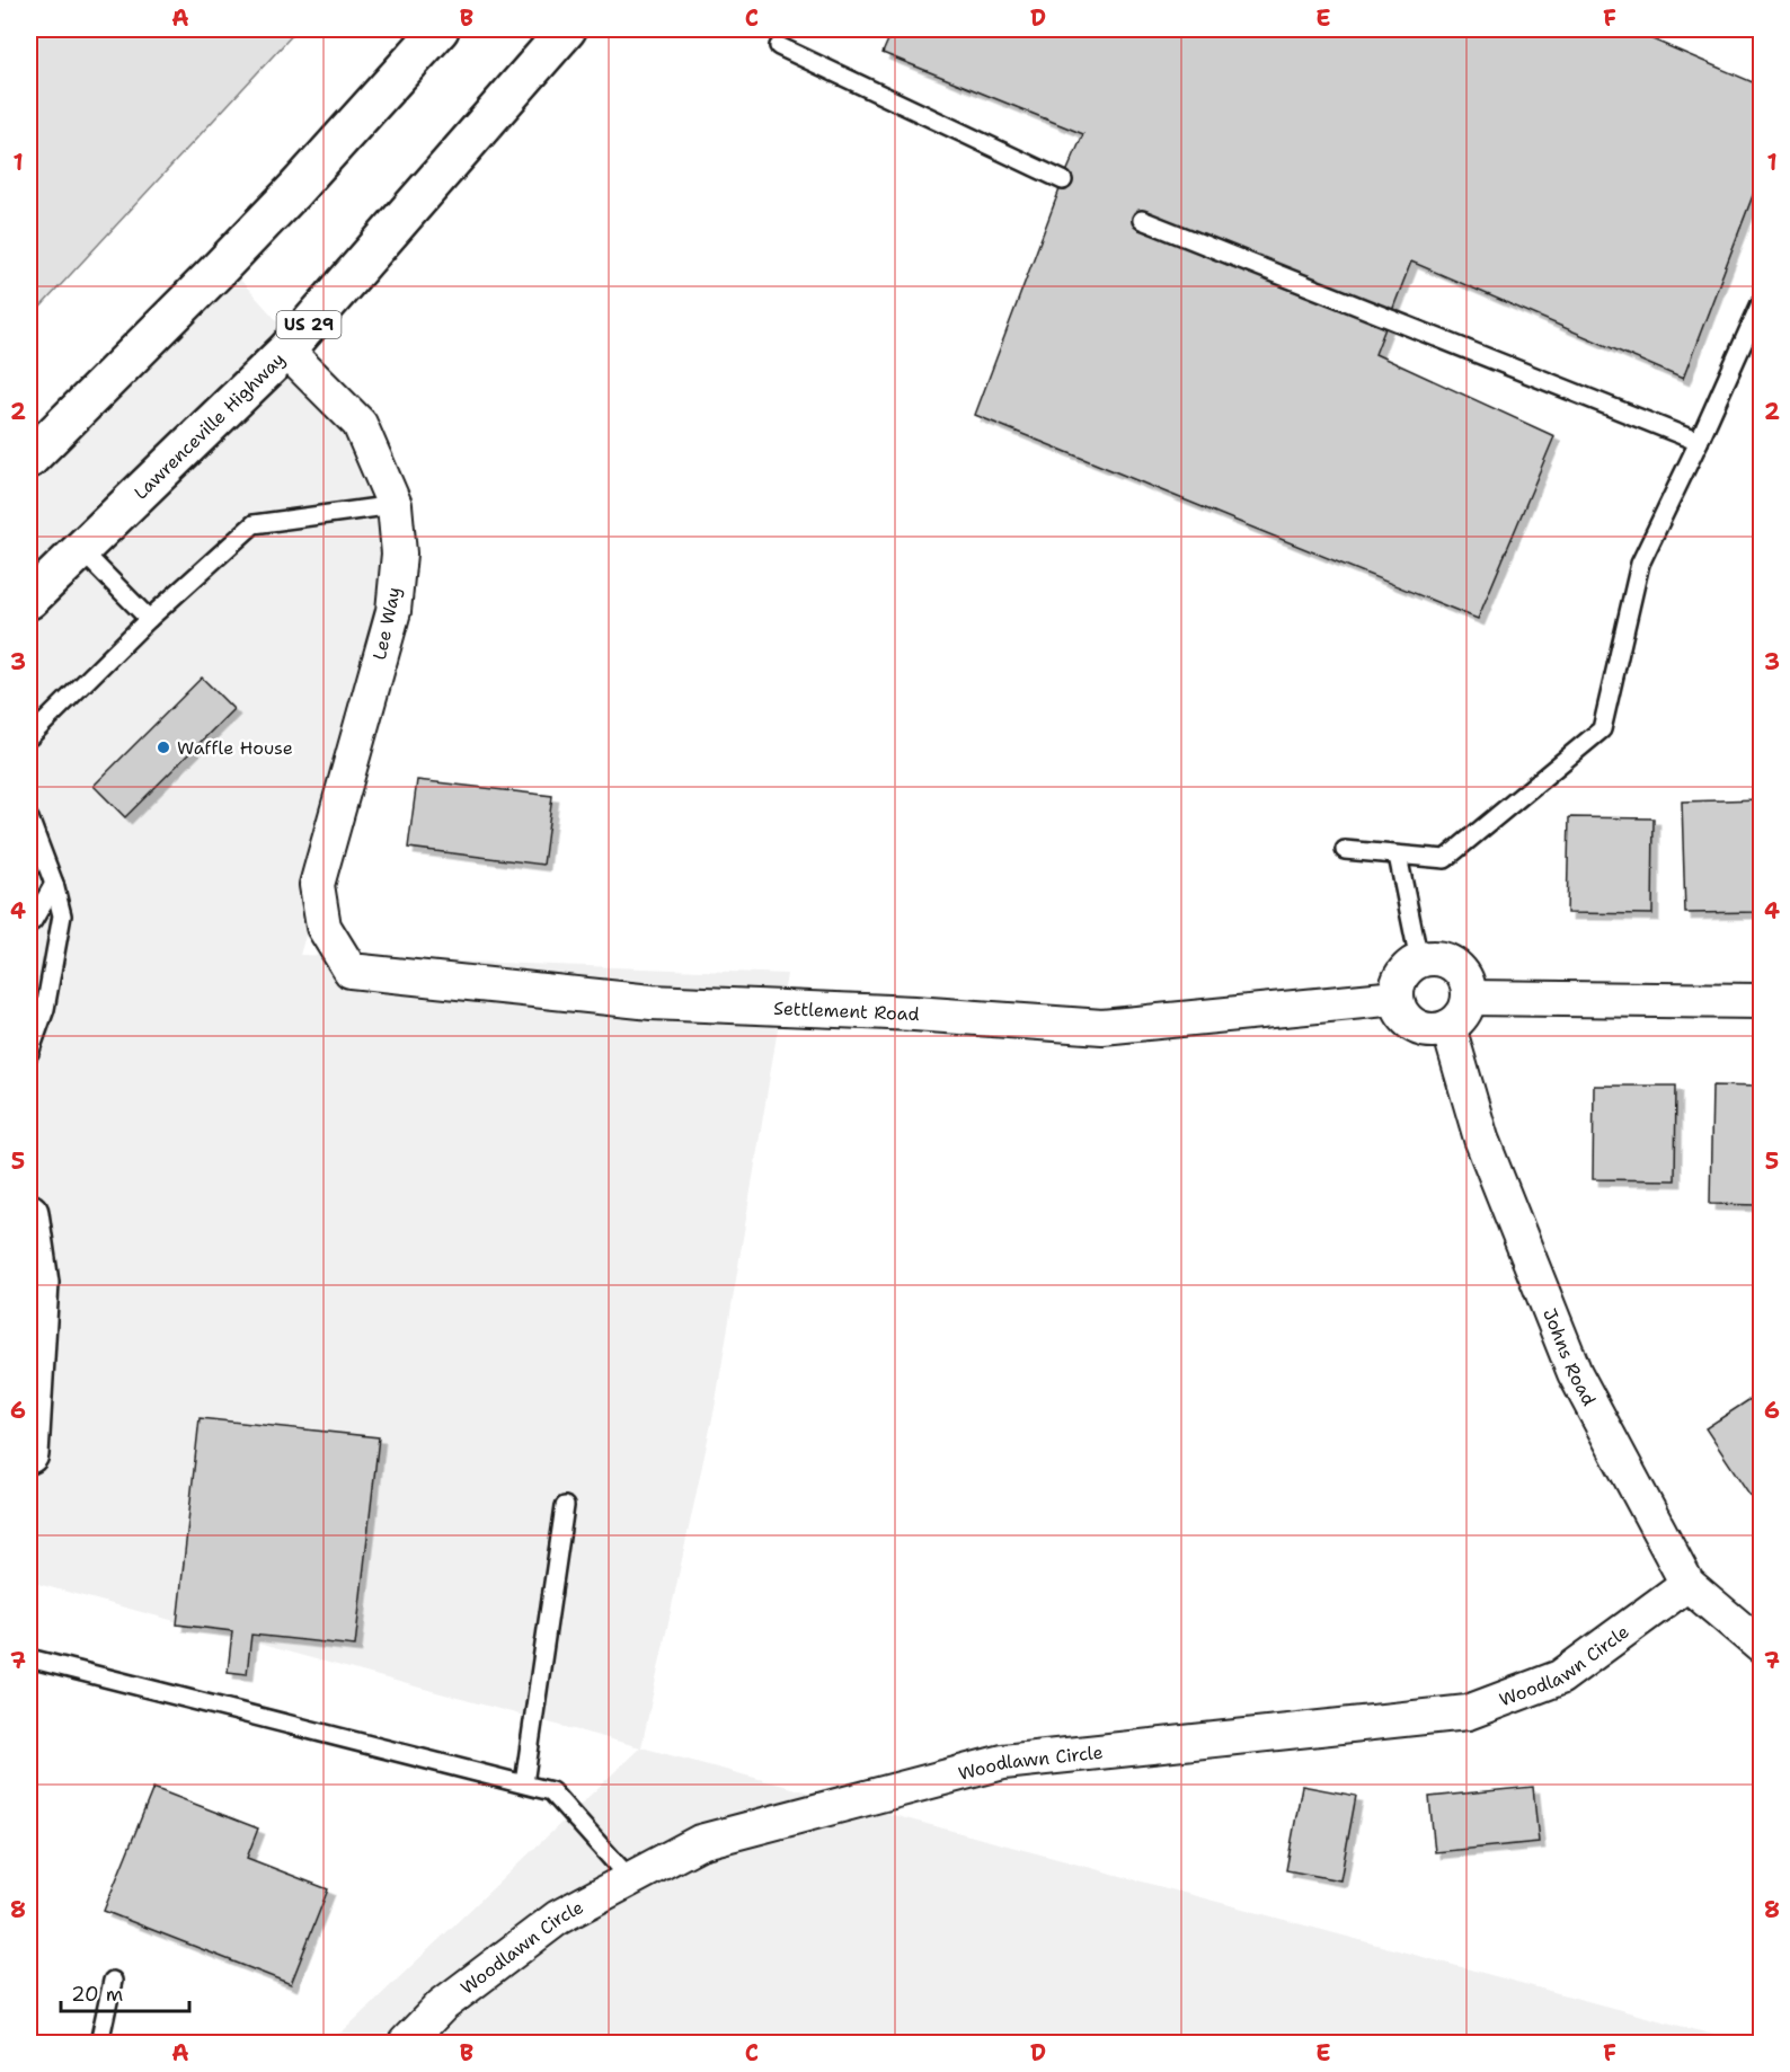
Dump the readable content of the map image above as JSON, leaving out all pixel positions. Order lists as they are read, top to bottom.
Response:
{
  "streets": {
    "main road": ["US 29", "Lawrenceville Highway"],
    "street": [
      "Lee Way",
      "Settlement Road",
      "Johns Road",
      "Woodlawn Circle"
    ]
  },
  "crossings": [
    ["Lawrenceville Highway", "Lee Way"],
    ["Lee Way", "Settlement Road"],
    ["Settlement Road", "Johns Road"],
    ["Johns Road", "Woodlawn Circle"]
  ],
  "places": ["Waffle House"],
  "scale_bar": "20 m",
  "grid": {
    "columns": [
      "A",
      "B",
      "C",
      "D",
      "E",
      "F"
    ],
    "rows": [
      "1",
      "2",
      "3",
      "4",
      "5",
      "6",
      "7",
      "8"
    ]
  }
}
